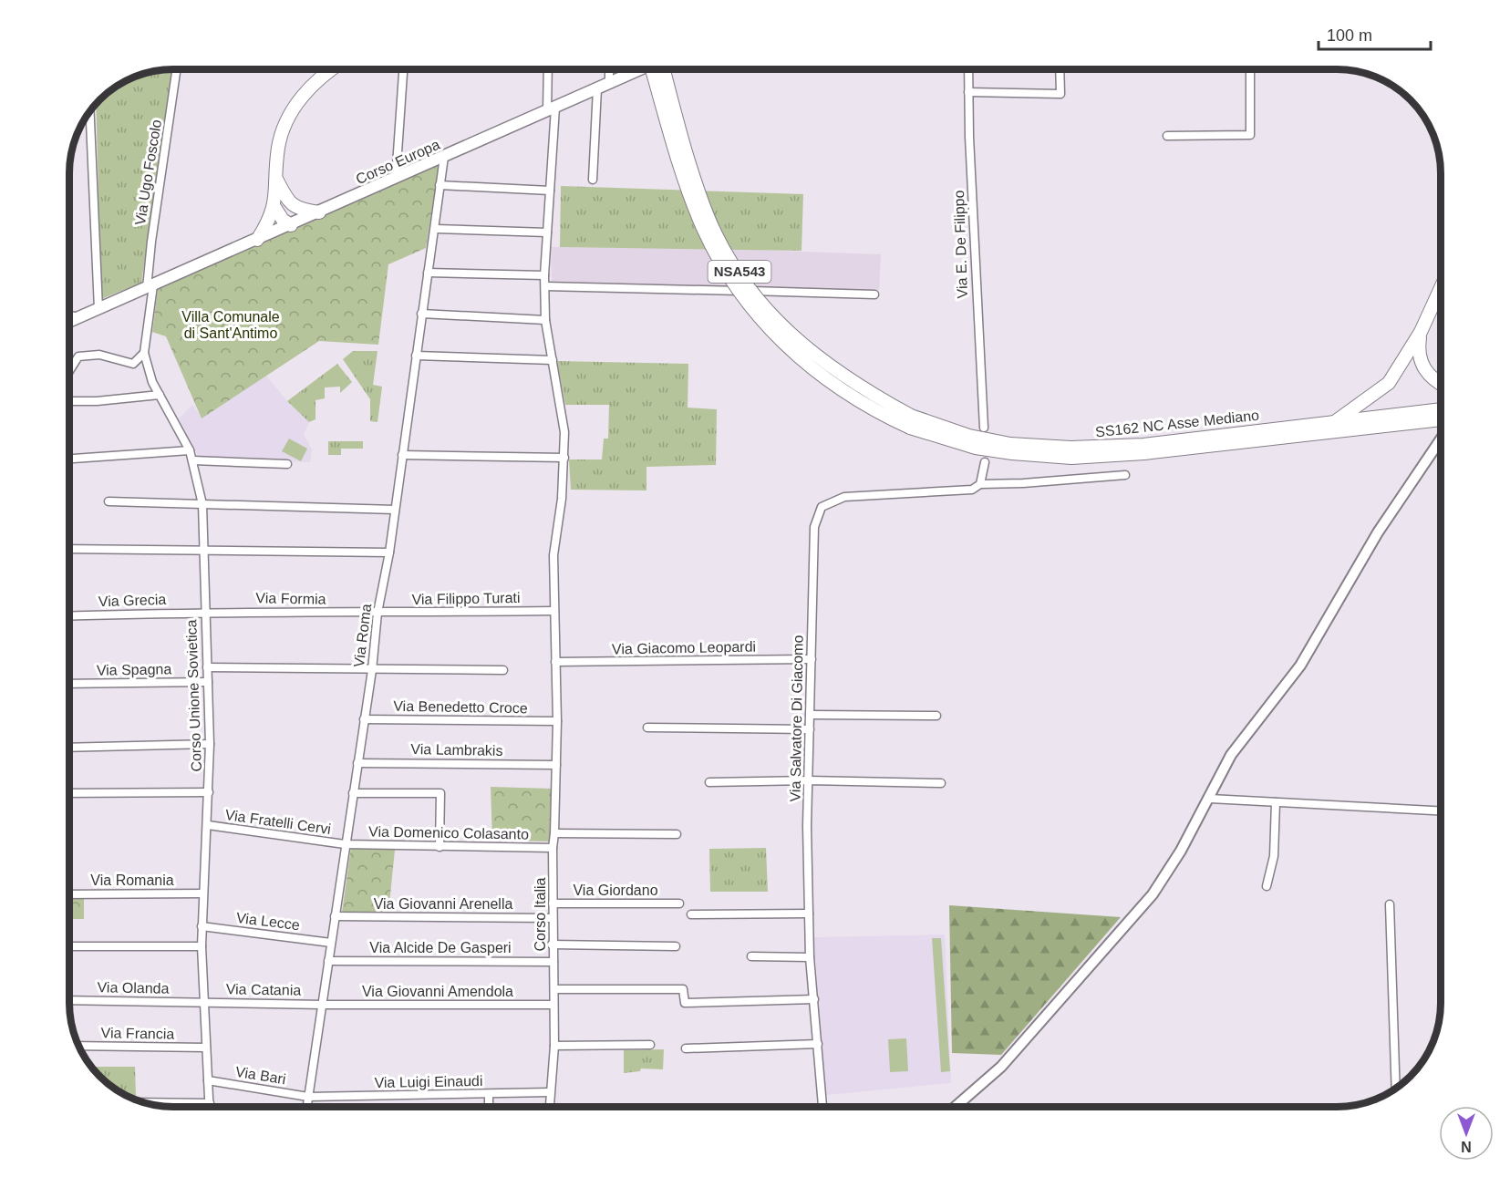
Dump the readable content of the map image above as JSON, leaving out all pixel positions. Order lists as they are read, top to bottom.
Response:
{
  "streets": {
    "highway": ["NSA543", "SS162 NC Asse Mediano"],
    "main road": ["Corso Europa"],
    "street": [
      "Via Ugo Foscolo",
      "Via E. De Filippo",
      "Via Formia",
      "Via Filippo Turati",
      "Via Grecia",
      "Via Roma",
      "Via Giacomo Leopardi",
      "Via Spagna",
      "Corso Unione Sovietica",
      "Via Benedetto Croce",
      "Via Salvatore Di Giacomo",
      "Via Lambrakis",
      "Via Fratelli Cervi",
      "Via Domenico Colasanto",
      "Via Romania",
      "Via Giordano",
      "Via Giovanni Arenella",
      "Corso Italia",
      "Via Lecce",
      "Via Alcide De Gasperi",
      "Via Olanda",
      "Via Catania",
      "Via Giovanni Amendola",
      "Via Francia",
      "Via Bari",
      "Via Luigi Einaudi"
    ]
  },
  "crossings": [
    ["Corso Europa", "Via Ugo Foscolo"],
    ["Corso Europa", "Via Roma"],
    ["Corso Europa", "Corso Unione Sovietica"],
    ["Corso Europa", "Corso Italia"],
    ["Via Ugo Foscolo", "Corso Unione Sovietica"],
    ["NSA543", "SS162 NC Asse Mediano"],
    ["Via Formia", "Via Filippo Turati"],
    ["Via Formia", "Via Grecia"],
    ["Via Formia", "Via Roma"],
    ["Via Formia", "Corso Unione Sovietica"],
    ["Via Filippo Turati", "Via Roma"],
    ["Via Filippo Turati", "Corso Italia"],
    ["Via Grecia", "Corso Unione Sovietica"],
    ["Via Roma", "Via Benedetto Croce"],
    ["Via Roma", "Via Lambrakis"],
    ["Via Roma", "Via Fratelli Cervi"],
    ["Via Roma", "Via Domenico Colasanto"],
    ["Via Roma", "Via Giovanni Arenella"],
    ["Via Roma", "Via Lecce"],
    ["Via Roma", "Via Alcide De Gasperi"],
    ["Via Roma", "Via Catania"],
    ["Via Roma", "Via Giovanni Amendola"],
    ["Via Roma", "Via Bari"],
    ["Via Roma", "Via Luigi Einaudi"],
    ["Via Giacomo Leopardi", "Via Salvatore Di Giacomo"],
    ["Via Giacomo Leopardi", "Corso Italia"],
    ["Via Spagna", "Corso Unione Sovietica"],
    ["Corso Unione Sovietica", "Via Fratelli Cervi"],
    ["Corso Unione Sovietica", "Via Romania"],
    ["Corso Unione Sovietica", "Via Lecce"],
    ["Corso Unione Sovietica", "Via Olanda"],
    ["Corso Unione Sovietica", "Via Catania"],
    ["Corso Unione Sovietica", "Via Francia"],
    ["Corso Unione Sovietica", "Via Bari"],
    ["Via Benedetto Croce", "Corso Italia"],
    ["Via Lambrakis", "Corso Italia"],
    ["Via Fratelli Cervi", "Via Domenico Colasanto"],
    ["Via Domenico Colasanto", "Corso Italia"],
    ["Via Giordano", "Corso Italia"],
    ["Via Giovanni Arenella", "Corso Italia"],
    ["Corso Italia", "Via Alcide De Gasperi"],
    ["Corso Italia", "Via Giovanni Amendola"],
    ["Corso Italia", "Via Luigi Einaudi"],
    ["Via Olanda", "Via Catania"],
    ["Via Catania", "Via Giovanni Amendola"],
    ["Via Bari", "Via Luigi Einaudi"]
  ],
  "parks": ["Villa Comunale di Sant'Antimo"],
  "scale_bar": "100 m",
  "north": "bottom"
}
